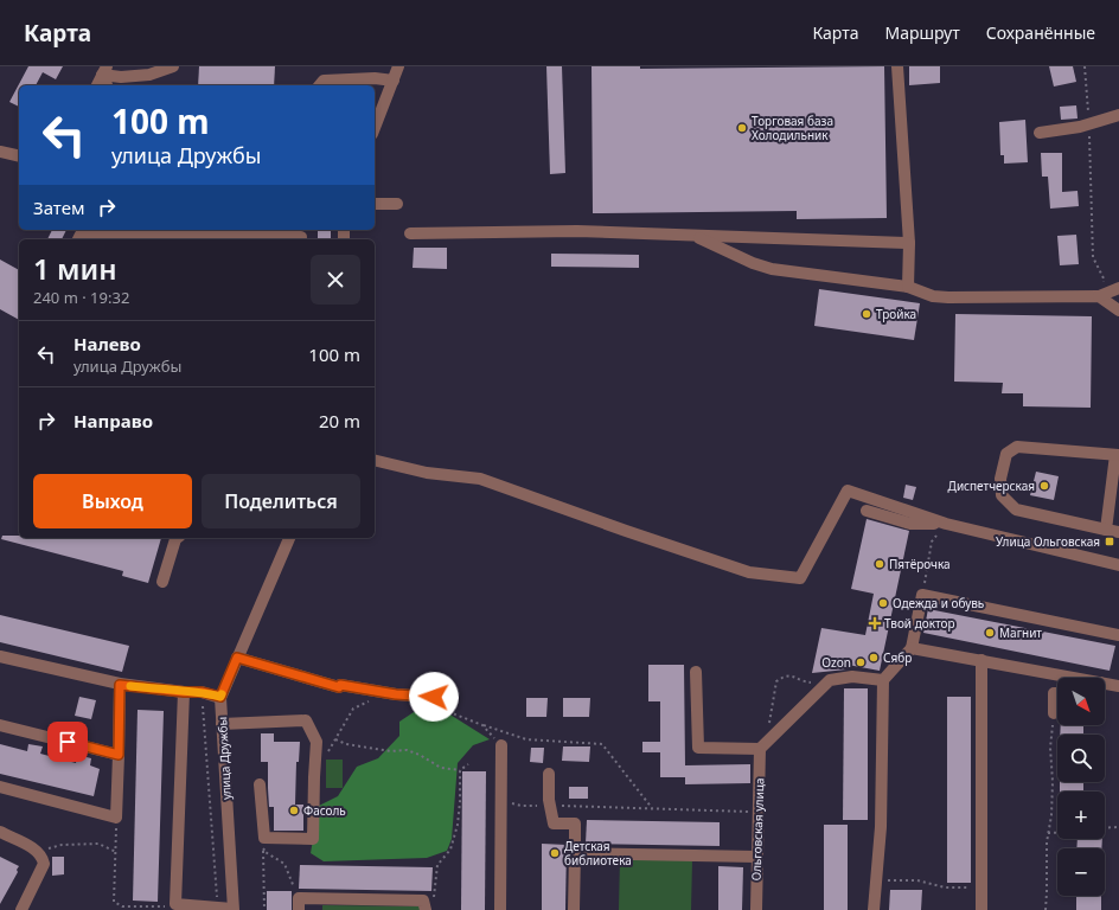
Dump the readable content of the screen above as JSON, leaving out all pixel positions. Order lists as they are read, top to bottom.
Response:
{
  "streets": {
    "street": ["улица Дружбы", "Ольговская улица"]
  },
  "places": {
    "other": [
      "Торговая база Холодильник",
      "Тройка",
      "Диспетчерская",
      "Пятёрочка",
      "Одежда и обувь",
      "Магнит",
      "Сябр",
      "Ozon",
      "Фасоль",
      "Детская библиотека"
    ],
    "transit": ["Улица Ольговская"],
    "health": ["Твой доктор"]
  },
  "north": "bottom right",
  "page": {
    "header": "Карта",
    "nav": ["Карта", "Маршрут", "Сохранённые"],
    "turn": ["100 m", "улица Дружбы"],
    "then": "Затем",
    "heading": ["1 мин", "240 m · 19:32"],
    "list": [
      {
        "name": "Налево",
        "note": "улица Дружбы",
        "value": "100 m"
      },
      {
        "name": "Направо",
        "value": "20 m"
      }
    ],
    "buttons": ["Выход", "Поделиться"],
    "map_buttons": ["+", "−"]
  }
}
